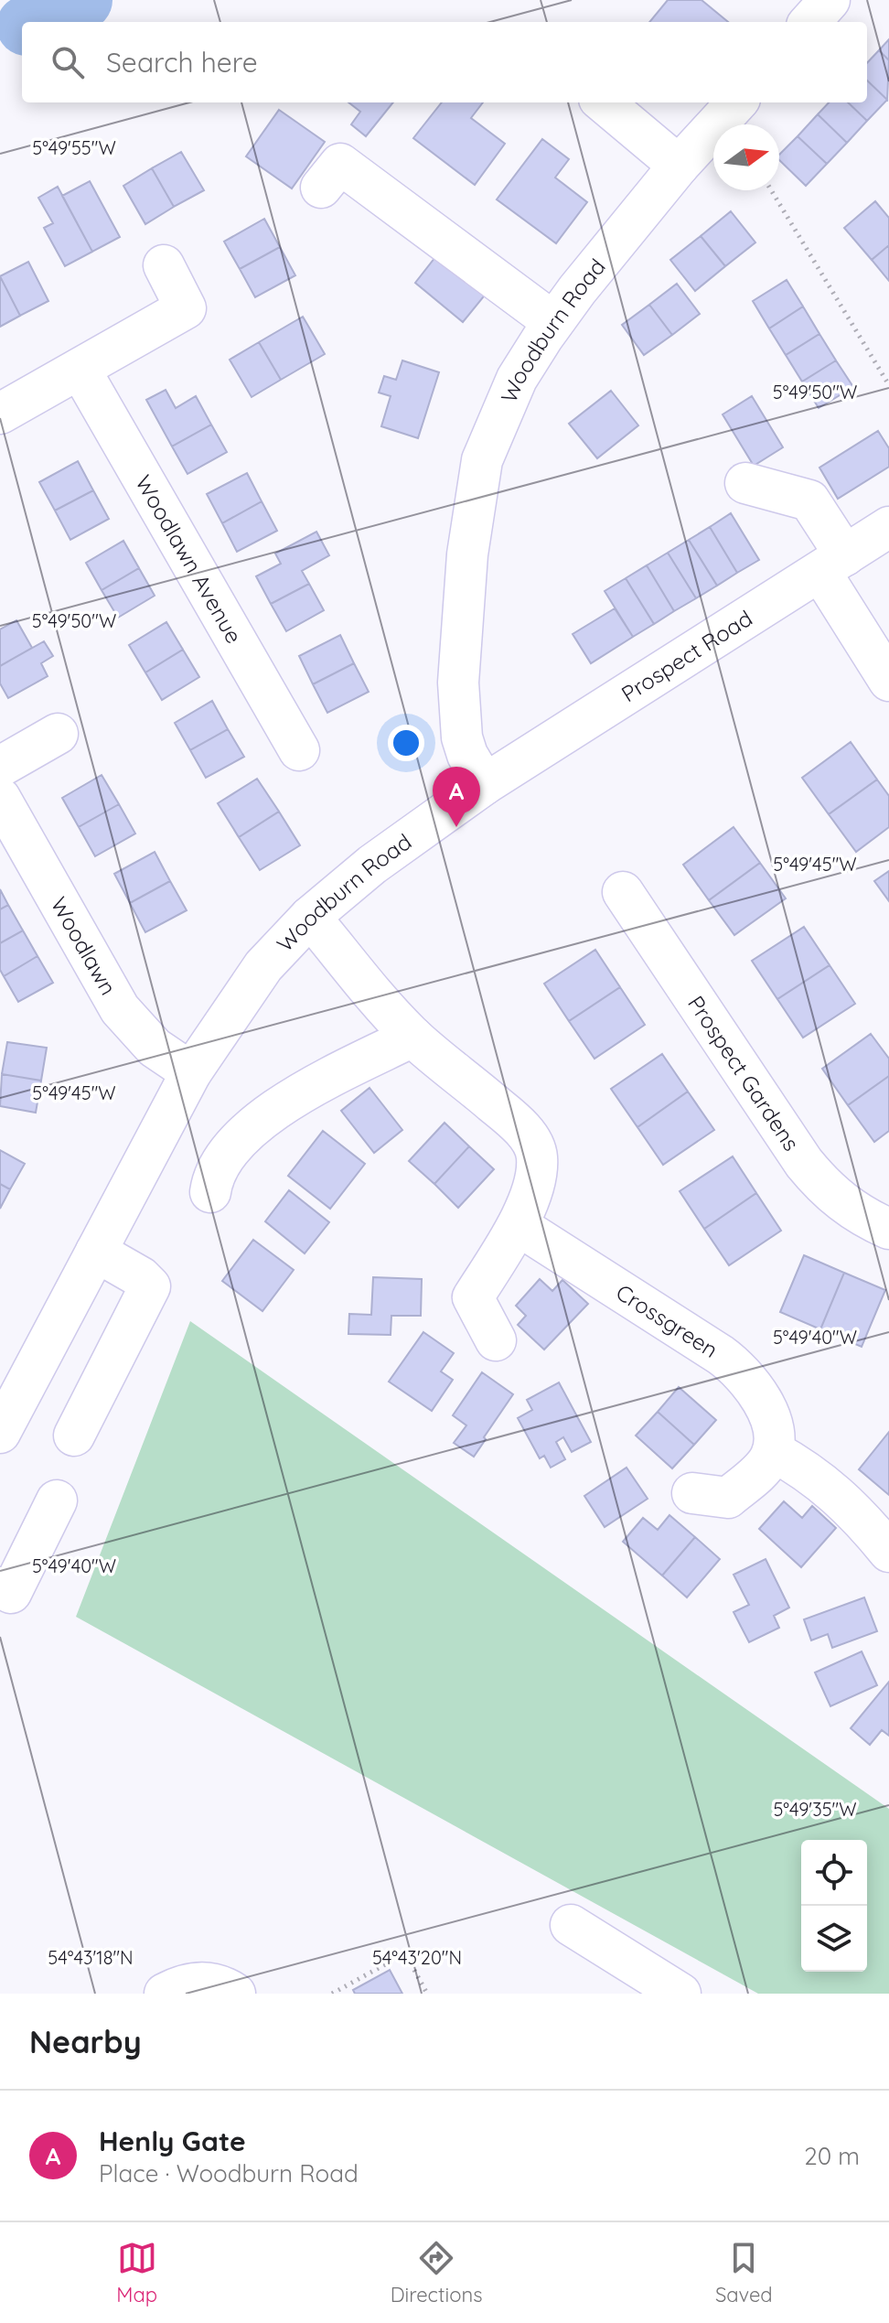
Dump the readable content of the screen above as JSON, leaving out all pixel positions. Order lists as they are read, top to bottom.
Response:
{
  "streets": {
    "street": [
      "Woodburn Road",
      "Woodlawn Avenue",
      "Prospect Road",
      "Woodlawn",
      "Prospect Gardens",
      "Crossgreen"
    ]
  },
  "crossings": [
    ["Woodburn Road", "Prospect Road"],
    ["Woodburn Road", "Woodlawn"]
  ],
  "north": "right",
  "page": {
    "search": "Search here",
    "pins": "A",
    "heading": "Nearby",
    "list": [
      {
        "mark": "A",
        "name": "Henly Gate",
        "note": "Place · Woodburn Road",
        "value": "20 m"
      }
    ],
    "nav": ["Map", "Directions", "Saved"]
  },
  "coordinates": [
    "5°49'55\"W",
    "5°49'50\"W",
    "5°49'45\"W",
    "5°49'40\"W",
    "5°49'35\"W",
    "54°43'18\"N",
    "54°43'20\"N"
  ]
}
